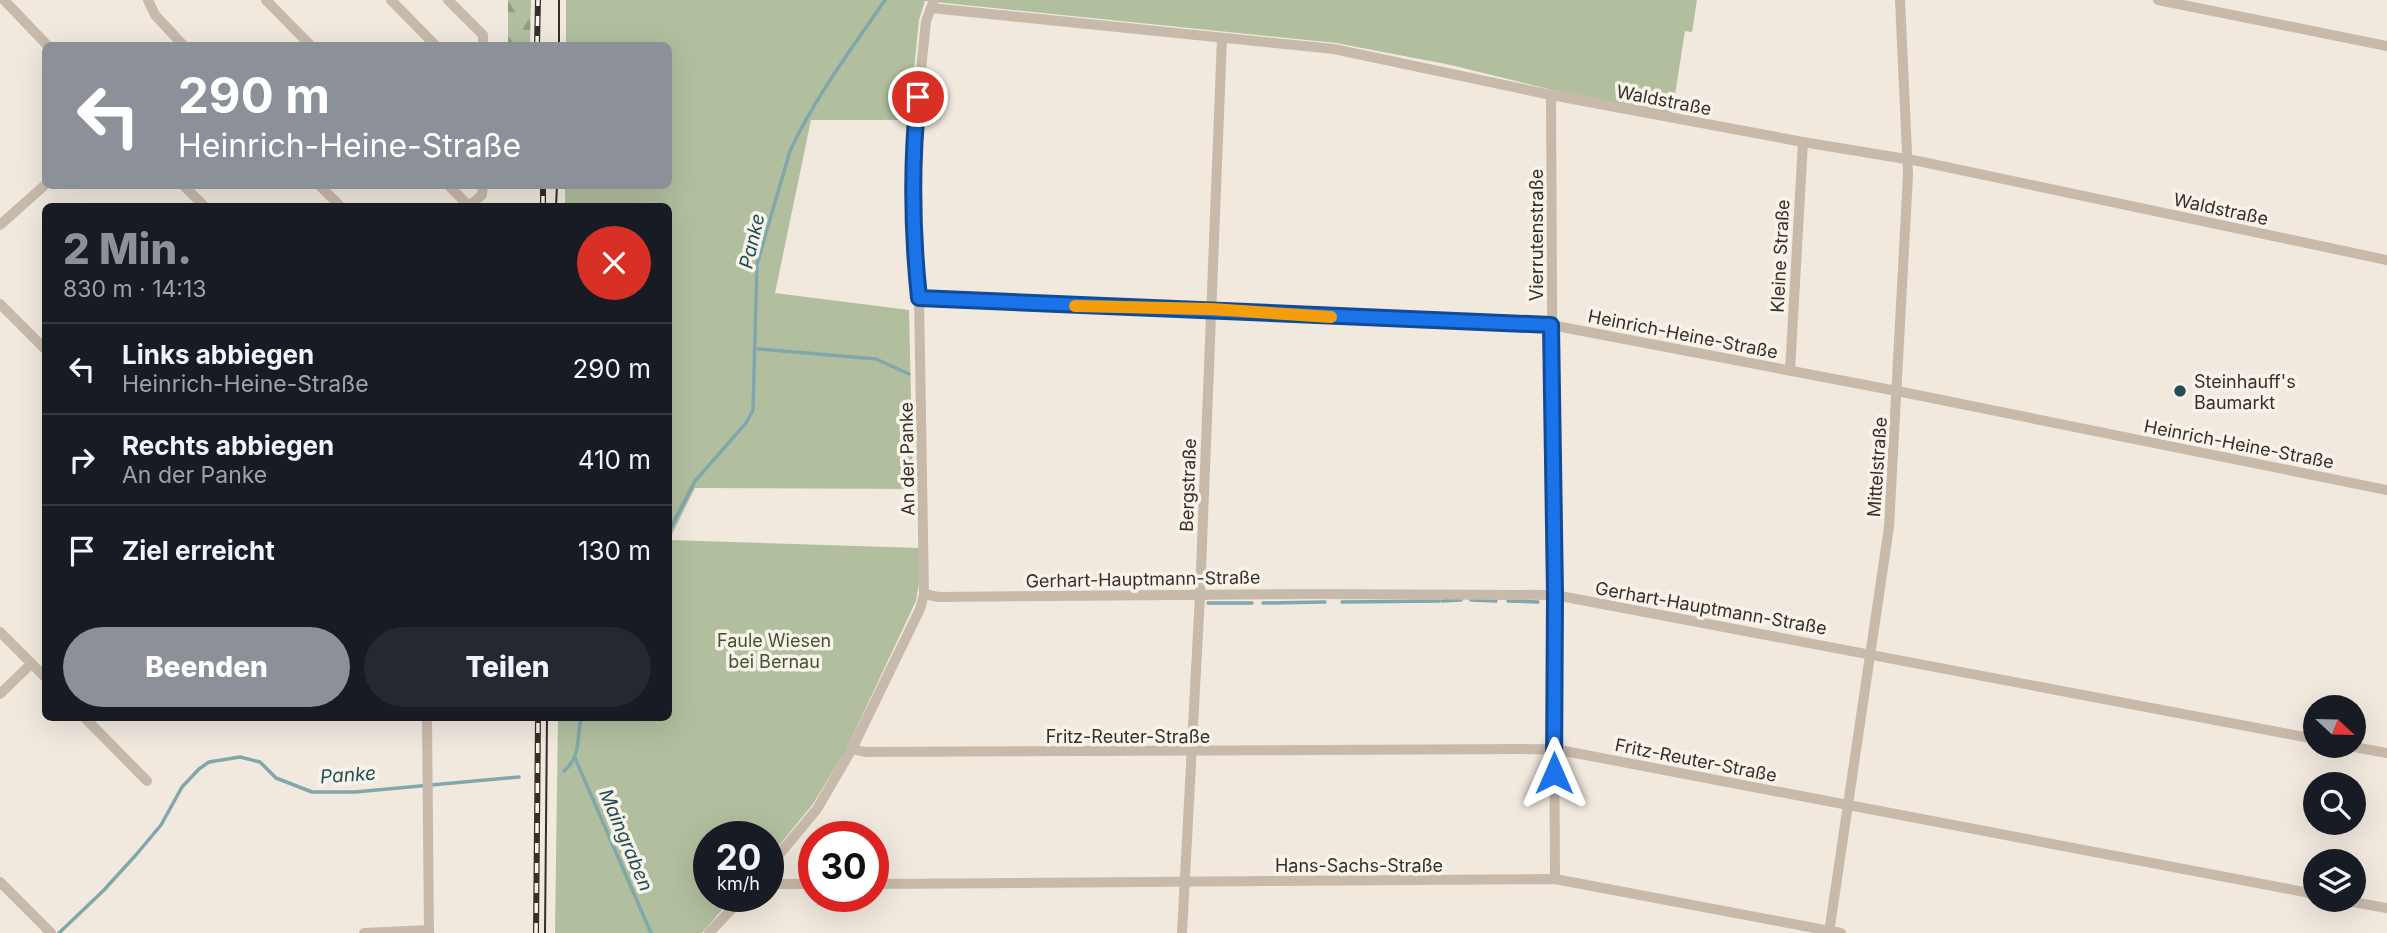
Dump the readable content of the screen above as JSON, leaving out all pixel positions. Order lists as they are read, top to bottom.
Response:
{
  "streets": {
    "street": [
      "Waldstraße",
      "Vierrutenstraße",
      "Kleine Straße",
      "Heinrich-Heine-Straße",
      "An der Panke",
      "Mittelstraße",
      "Bergstraße",
      "Gerhart-Hauptmann-Straße",
      "Fritz-Reuter-Straße",
      "Hans-Sachs-Straße"
    ]
  },
  "crossings": [
    ["Waldstraße", "Vierrutenstraße"],
    ["Waldstraße", "Kleine Straße"],
    ["Waldstraße", "An der Panke"],
    ["Waldstraße", "Mittelstraße"],
    ["Waldstraße", "Bergstraße"],
    ["Vierrutenstraße", "Heinrich-Heine-Straße"],
    ["Vierrutenstraße", "Gerhart-Hauptmann-Straße"],
    ["Vierrutenstraße", "Fritz-Reuter-Straße"],
    ["Vierrutenstraße", "Hans-Sachs-Straße"],
    ["Kleine Straße", "Heinrich-Heine-Straße"],
    ["Heinrich-Heine-Straße", "An der Panke"],
    ["Heinrich-Heine-Straße", "Mittelstraße"],
    ["Heinrich-Heine-Straße", "Bergstraße"],
    ["An der Panke", "Gerhart-Hauptmann-Straße"],
    ["An der Panke", "Fritz-Reuter-Straße"],
    ["Mittelstraße", "Gerhart-Hauptmann-Straße"],
    ["Mittelstraße", "Fritz-Reuter-Straße"],
    ["Mittelstraße", "Hans-Sachs-Straße"],
    ["Bergstraße", "Gerhart-Hauptmann-Straße"],
    ["Bergstraße", "Fritz-Reuter-Straße"],
    ["Bergstraße", "Hans-Sachs-Straße"]
  ],
  "water": ["Panke", "Maingraben"],
  "parks": ["Faule Wiesen bei Bernau"],
  "places": ["Steinhauff's Baumarkt"],
  "north": "right",
  "page": {
    "turn": ["290 m", "Heinrich-Heine-Straße"],
    "heading": ["2 Min.", "830 m · 14:13"],
    "list": [
      {
        "name": "Links abbiegen",
        "note": "Heinrich-Heine-Straße",
        "value": "290 m"
      },
      {
        "name": "Rechts abbiegen",
        "note": "An der Panke",
        "value": "410 m"
      },
      {
        "name": "Ziel erreicht",
        "value": "130 m"
      }
    ],
    "buttons": ["Beenden", "Teilen"],
    "speed": "20 km/h",
    "limit": "30"
  }
}
